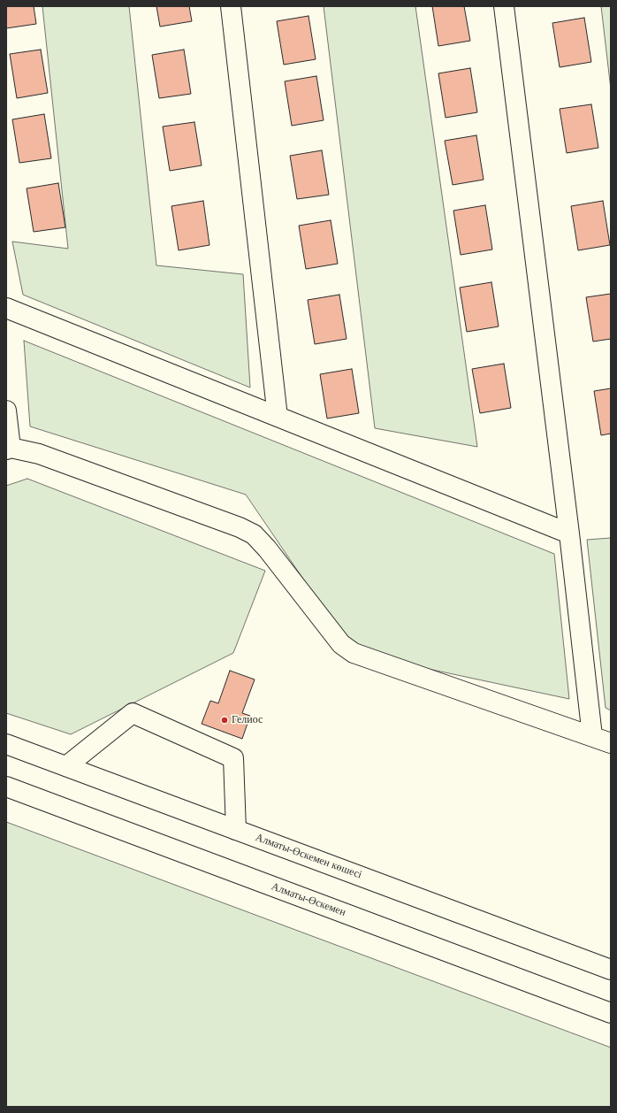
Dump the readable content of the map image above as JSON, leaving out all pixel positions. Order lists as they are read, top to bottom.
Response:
{
  "streets": {
    "main road": ["Алматы-Өскемен көшесі", "Алматы-Өскемен"]
  },
  "places": ["Гелиос"]
}
